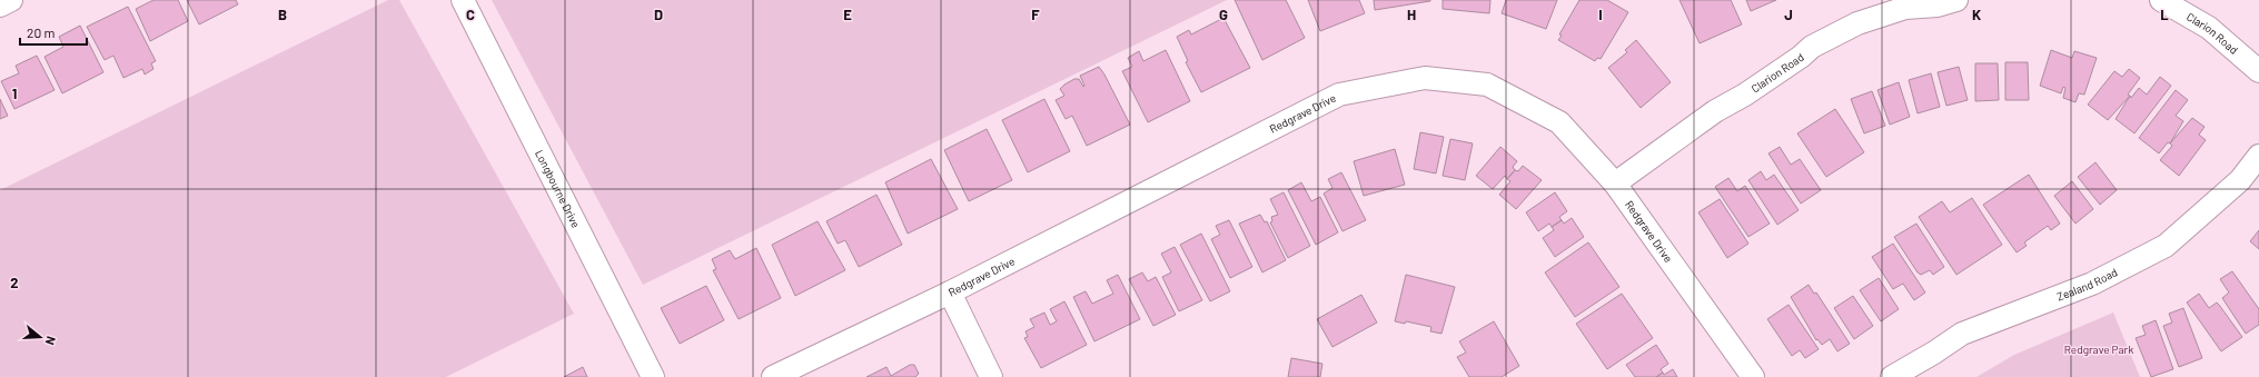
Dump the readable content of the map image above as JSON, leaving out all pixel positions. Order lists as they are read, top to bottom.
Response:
{
  "streets": {
    "street": [
      "Clarion Road",
      "Redgrave Drive",
      "Longbourne Drive",
      "Zealand Road"
    ]
  },
  "crossings": [
    ["Clarion Road", "Redgrave Drive"]
  ],
  "parks": ["Redgrave Park"],
  "scale_bar": "20 m",
  "north": "right",
  "grid": {
    "columns": [
      "B",
      "C",
      "D",
      "E",
      "F",
      "G",
      "H",
      "I",
      "J",
      "K",
      "L"
    ],
    "rows": ["1", "2"]
  }
}
